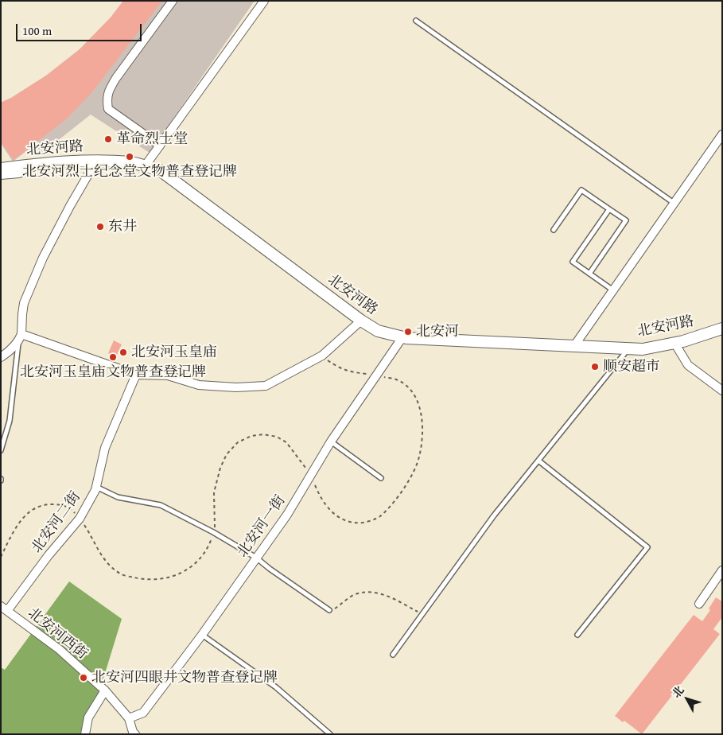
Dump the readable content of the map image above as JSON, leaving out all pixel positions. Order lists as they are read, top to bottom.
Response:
{
  "streets": {
    "main road": ["北安河路"],
    "street": ["北安河二街", "北安河一街", "北安河西街"]
  },
  "crossings": [
    ["北安河路", "北安河一街"],
    ["北安河二街", "北安河西街"],
    ["北安河一街", "北安河西街"]
  ],
  "places": [
    "革命烈士堂",
    "北安河烈士纪念堂文物普查登记牌",
    "东井",
    "北安河",
    "北安河玉皇庙",
    "北安河玉皇庙文物普查登记牌",
    "顺安超市",
    "北安河四眼井文物普查登记牌"
  ],
  "scale_bar": "100 m",
  "north": "top left"
}
